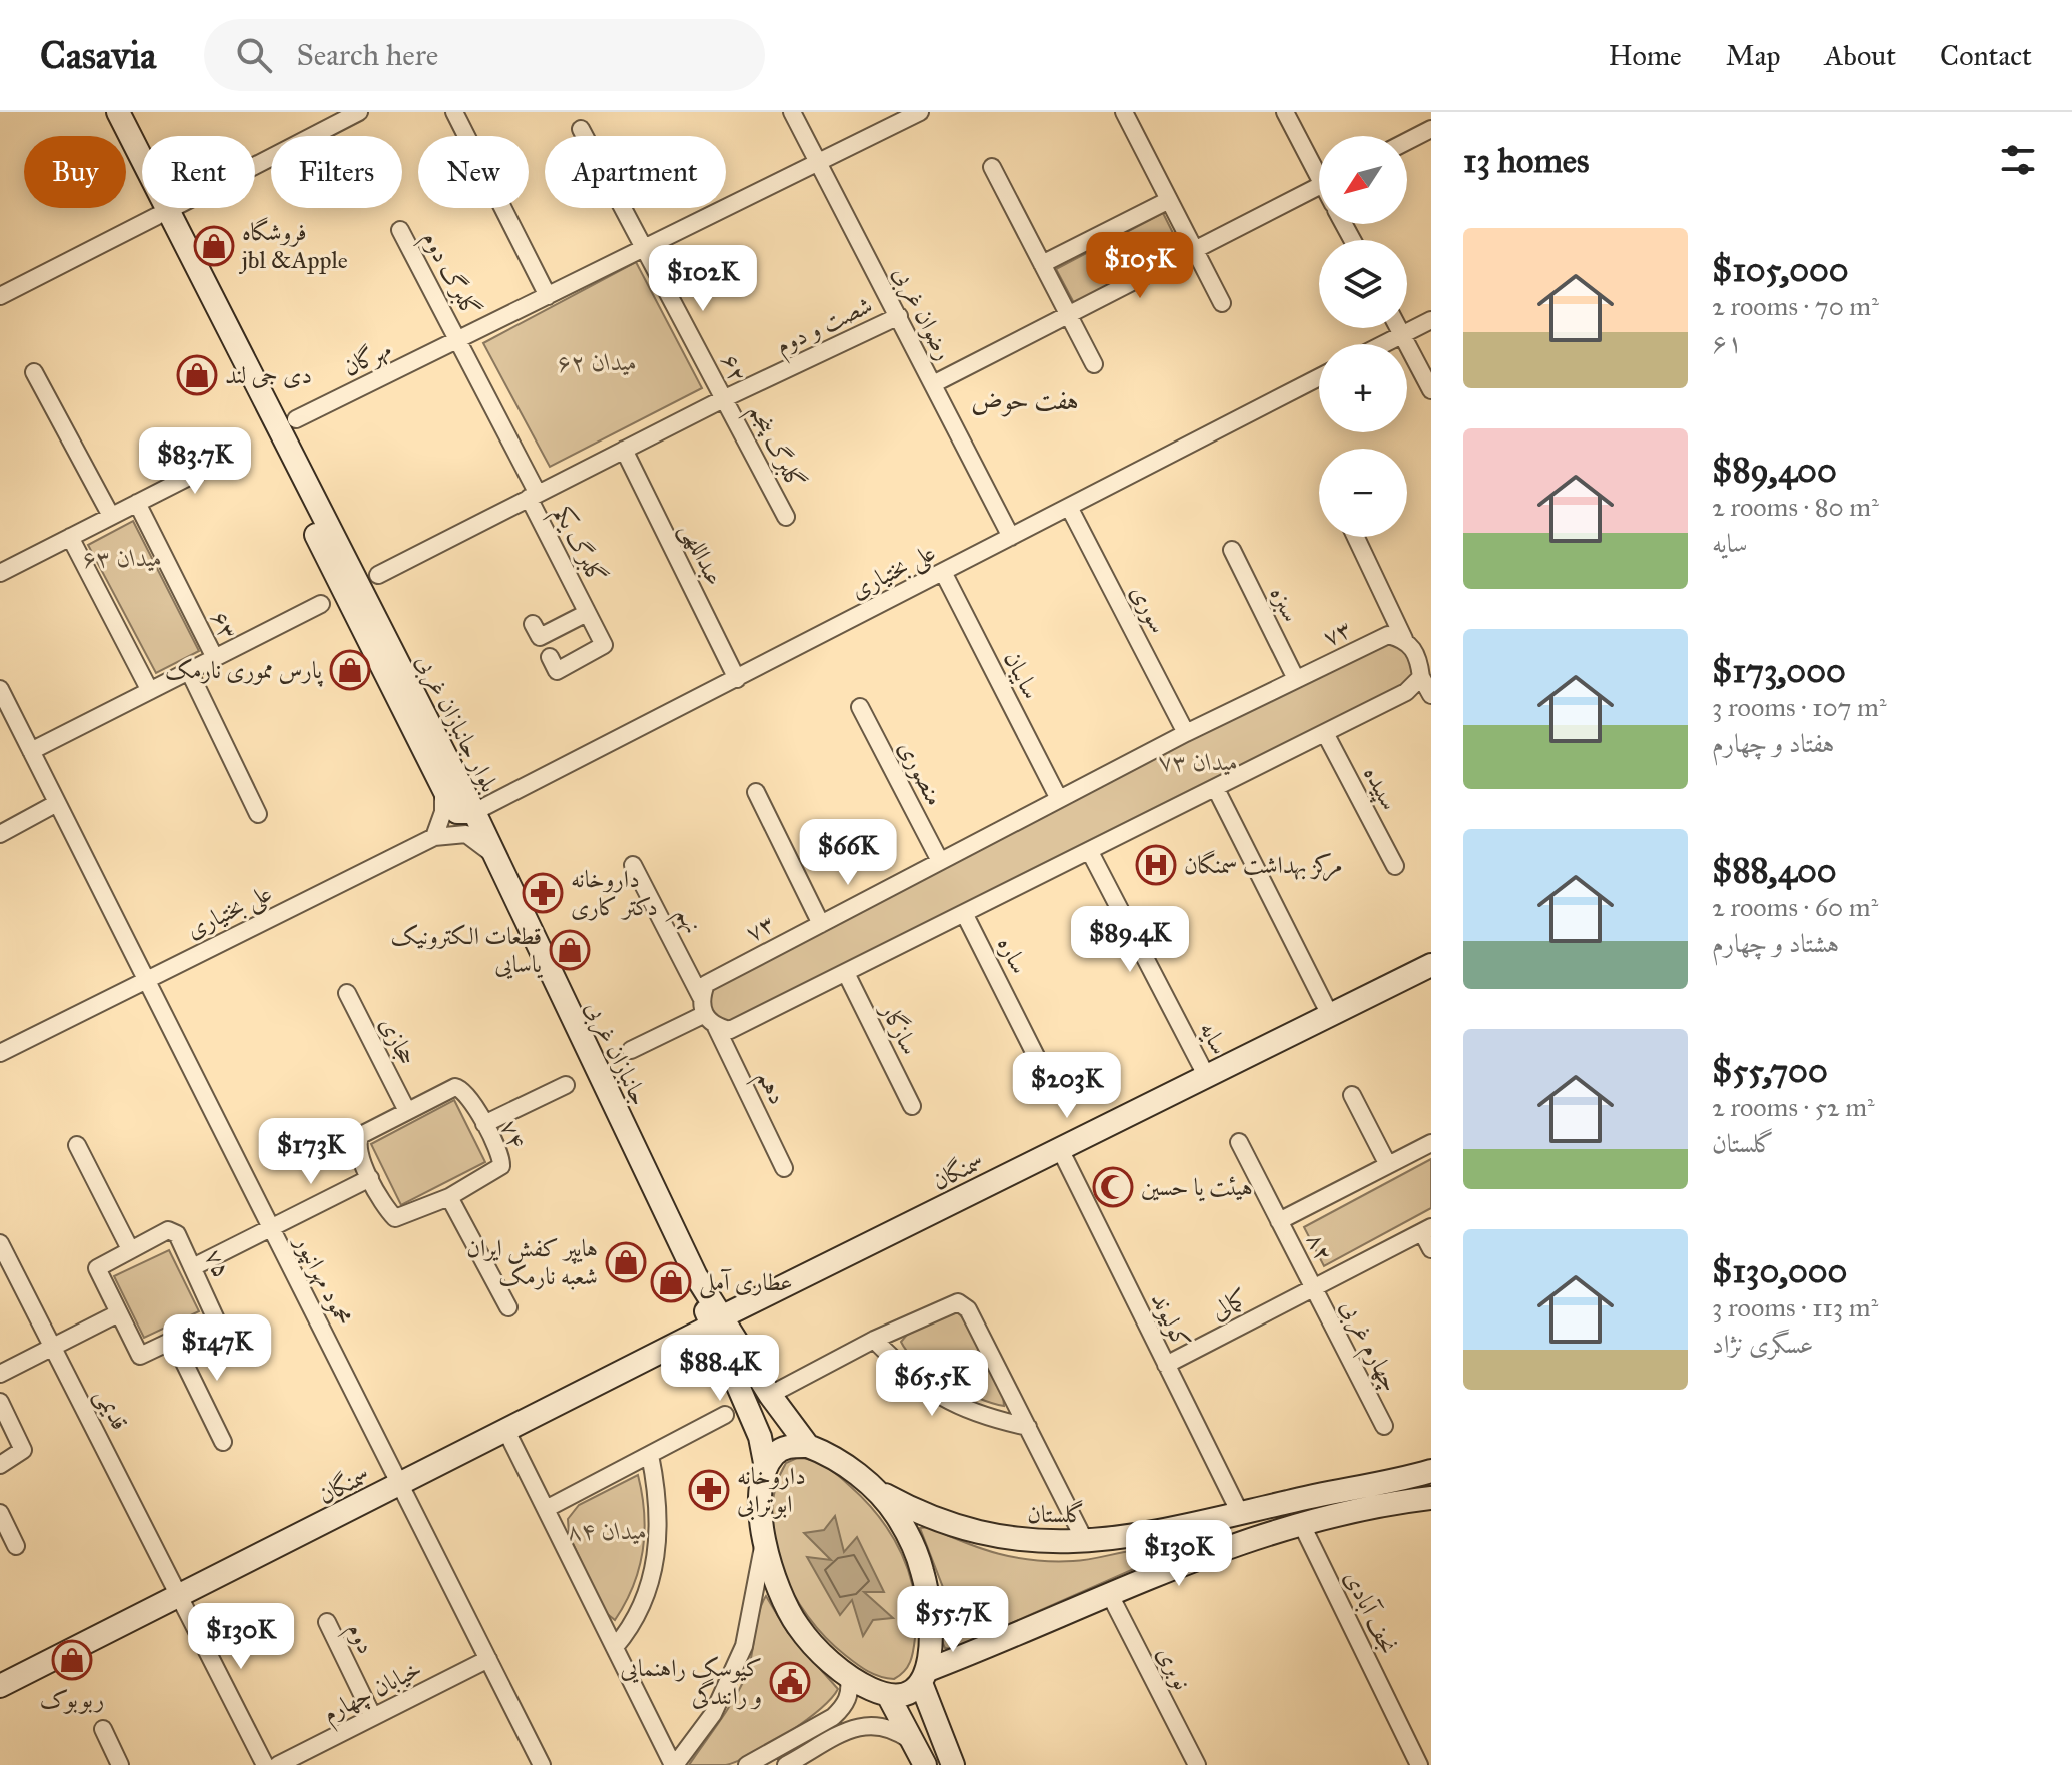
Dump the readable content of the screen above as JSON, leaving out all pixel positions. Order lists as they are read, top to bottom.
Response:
{
  "streets": {
    "main road": [
      "بلوار جانبازان غربی",
      "جانبازان غربی",
      "سمنگان",
      "گلستان"
    ],
    "street": [
      "گلبرگ دوم",
      "رضوان غربی",
      "شصت و دوم",
      "مهرگان",
      "۶۲",
      "گلبرگ پنجم",
      "گلبرگ یکم",
      "عبداللهی",
      "علی بختیاری",
      "سبزه",
      "سوری",
      "۶۳",
      "۷۳",
      "سایبان",
      "منصوری",
      "سپیده",
      "نهم",
      "ساره",
      "سازگار",
      "سایه",
      "حجازی",
      "دهم",
      "۷۴",
      "۸۲",
      "۷۵",
      "محمود مهرانپور",
      "کمالی",
      "کولیوند",
      "چهارم غربی",
      "قدیمی",
      "نجف آبادی",
      "دوم",
      "نوبری",
      "خیابان چهارم"
    ]
  },
  "crossings": [
    ["گلبرگ دوم", "مهرگان"],
    ["رضوان غربی", "شصت و دوم"],
    ["رضوان غربی", "علی بختیاری"],
    ["شصت و دوم", "۶۲"],
    ["شصت و دوم", "گلبرگ پنجم"],
    ["۶۲", "گلبرگ پنجم"],
    ["۶۲", "گلبرگ یکم"],
    ["۶۲", "عبداللهی"],
    ["عبداللهی", "علی بختیاری"],
    ["علی بختیاری", "سوری"],
    ["علی بختیاری", "سایبان"],
    ["علی بختیاری", "بلوار جانبازان غربی"],
    ["علی بختیاری", "جانبازان غربی"],
    ["علی بختیاری", "محمود مهرانپور"],
    ["سبزه", "۷۳"],
    ["سوری", "۷۳"],
    ["۶۳", "محمود مهرانپور"],
    ["۷۳", "سایبان"],
    ["۷۳", "منصوری"],
    ["۷۳", "نهم"],
    ["بلوار جانبازان غربی", "جانبازان غربی"],
    ["سایه", "سمنگان"],
    ["حجازی", "۷۴"],
    ["جانبازان غربی", "سمنگان"],
    ["سمنگان", "محمود مهرانپور"],
    ["سمنگان", "کولیوند"],
    ["سمنگان", "قدیمی"],
    ["۸۲", "کمالی"],
    ["۸۲", "چهارم غربی"],
    ["محمود مهرانپور", "خیابان چهارم"],
    ["کمالی", "کولیوند"],
    ["کمالی", "چهارم غربی"],
    ["کولیوند", "گلستان"],
    ["دوم", "خیابان چهارم"]
  ],
  "districts": ["هفت حوض"],
  "parks": [
    "میدان ۶۲",
    "میدان ۶۳",
    "میدان ۷۳",
    "میدان ۸۴"
  ],
  "places": {
    "shop": [
      "فروشگاه jbl &Apple",
      "دی جی لند",
      "پارس مموری نارمک",
      "قطعات الکترونیک یاسایی",
      "هایپر کفش ایران شعبه نارمک",
      "عطاری آملی",
      "ربوبوک"
    ],
    "hospital": ["مرکز بهداشت سمنگان"],
    "pharmacy": ["داروخانه دکتر کاری", "داروخانه ابوترابی"],
    "mosque": ["هیئت یا حسین"],
    "public building": ["کیوسک راهنمایی و رانندگی"]
  },
  "north": "bottom left",
  "page": {
    "header": "Casavia",
    "search": "Search here",
    "nav": [
      "Home",
      "Map",
      "About",
      "Contact"
    ],
    "heading": "13 homes",
    "map_buttons": ["+", "−"],
    "chip": [
      "Buy",
      "Rent",
      "Filters",
      "New",
      "Apartment"
    ],
    "list": [
      {
        "name": "$105,000",
        "note": "2 rooms · 70 m² · ۶۱"
      },
      {
        "name": "$89,400",
        "note": "2 rooms · 80 m² · سایه"
      },
      {
        "name": "$173,000",
        "note": "3 rooms · 107 m² · هفتاد و چهارم"
      },
      {
        "name": "$88,400",
        "note": "2 rooms · 60 m² · هشتاد و چهارم"
      },
      {
        "name": "$55,700",
        "note": "2 rooms · 52 m² · گلستان"
      },
      {
        "name": "$130,000",
        "note": "3 rooms · 113 m² · عسگری نژاد"
      }
    ],
    "price": [
      "$105K",
      "$102K",
      "$83.7K",
      "$66K",
      "$89.4K",
      "$203K",
      "$173K",
      "$147K",
      "$88.4K",
      "$65.5K",
      "$130K",
      "$55.7K",
      "$130K"
    ]
  }
}
